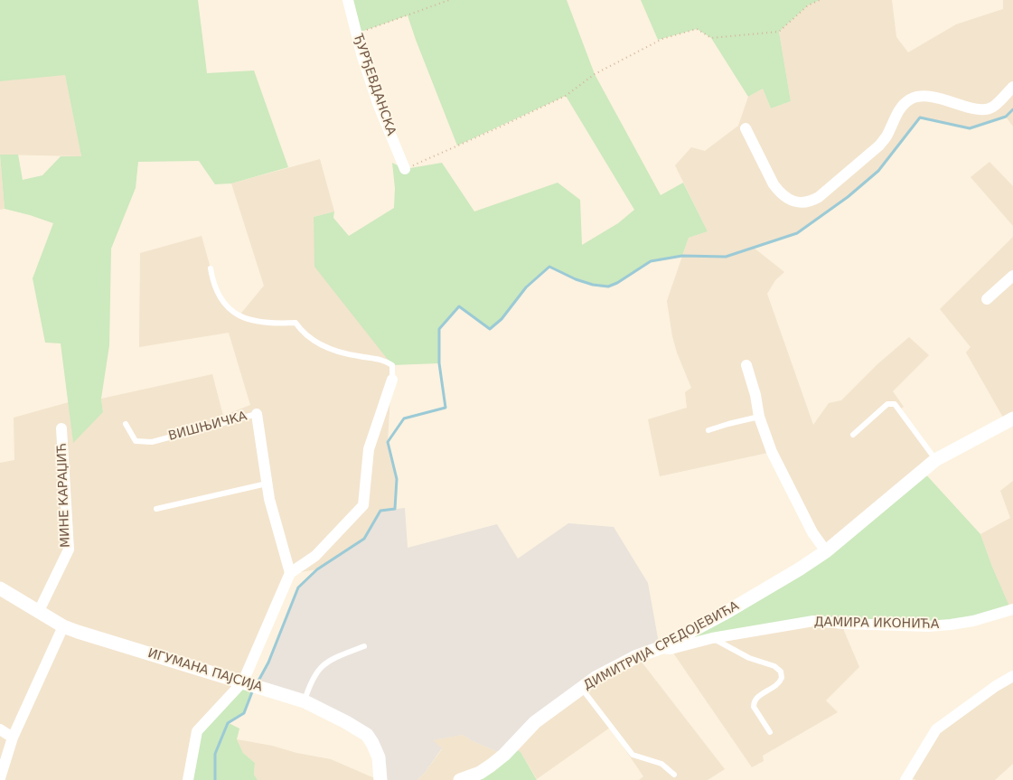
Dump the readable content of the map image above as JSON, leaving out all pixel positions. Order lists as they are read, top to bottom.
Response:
{
  "streets": {
    "street": [
      "ЂУРЂЕВДАНСКА",
      "ВИШЊИЧКА",
      "МИНЕ КАРАЏИЋ",
      "ДАМИРА ИКОНИЋА",
      "ДИМИТРИЈА СРЕДОЈЕВИЋА",
      "ИГУМАНА ПАЈСИЈА"
    ]
  },
  "crossings": [
    ["МИНЕ КАРАЏИЋ", "ИГУМАНА ПАЈСИЈА"],
    ["ДАМИРА ИКОНИЋА", "ДИМИТРИЈА СРЕДОЈЕВИЋА"]
  ]
}
